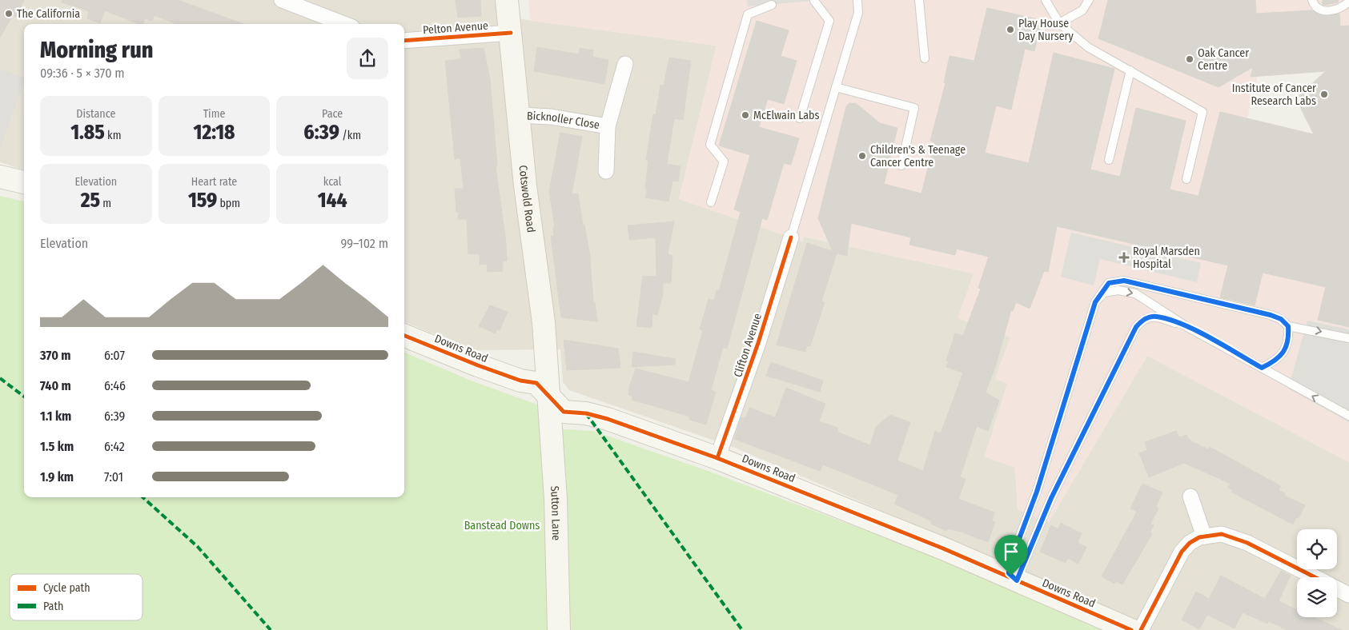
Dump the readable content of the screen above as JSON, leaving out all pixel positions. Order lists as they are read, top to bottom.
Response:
{
  "streets": {
    "street": [
      "Pelton Avenue",
      "Bicknoller Close",
      "Cotswold Road",
      "Clifton Avenue",
      "Downs Road",
      "Sutton Lane"
    ]
  },
  "crossings": [
    ["Pelton Avenue", "Cotswold Road"],
    ["Bicknoller Close", "Cotswold Road"],
    ["Cotswold Road", "Downs Road"],
    ["Cotswold Road", "Sutton Lane"],
    ["Clifton Avenue", "Downs Road"],
    ["Downs Road", "Sutton Lane"]
  ],
  "parks": ["Banstead Downs"],
  "places": {
    "other": [
      "The California",
      "Play House Day Nursery",
      "Oak Cancer Centre",
      "Institute of Cancer Research Labs",
      "McElwain Labs",
      "Children's & Teenage Cancer Centre"
    ],
    "health": ["Royal Marsden Hospital"]
  },
  "legend": ["Cycle path", "Path"],
  "page": {
    "heading": ["Morning run", "09:36 · 5 × 370 m"],
    "stats": [
      ["Distance", "1.85 km"],
      ["Time", "12:18"],
      ["Pace", "6:39 /km"],
      ["Elevation", "25 m"],
      ["Heart rate", "159 bpm"],
      ["kcal", "144"]
    ],
    "chart": ["Elevation", "99–102 m"],
    "list": [
      {
        "name": "370 m",
        "note": "6:07"
      },
      {
        "name": "740 m",
        "note": "6:46"
      },
      {
        "name": "1.1 km",
        "note": "6:39"
      },
      {
        "name": "1.5 km",
        "note": "6:42"
      },
      {
        "name": "1.9 km",
        "note": "7:01"
      }
    ]
  }
}
